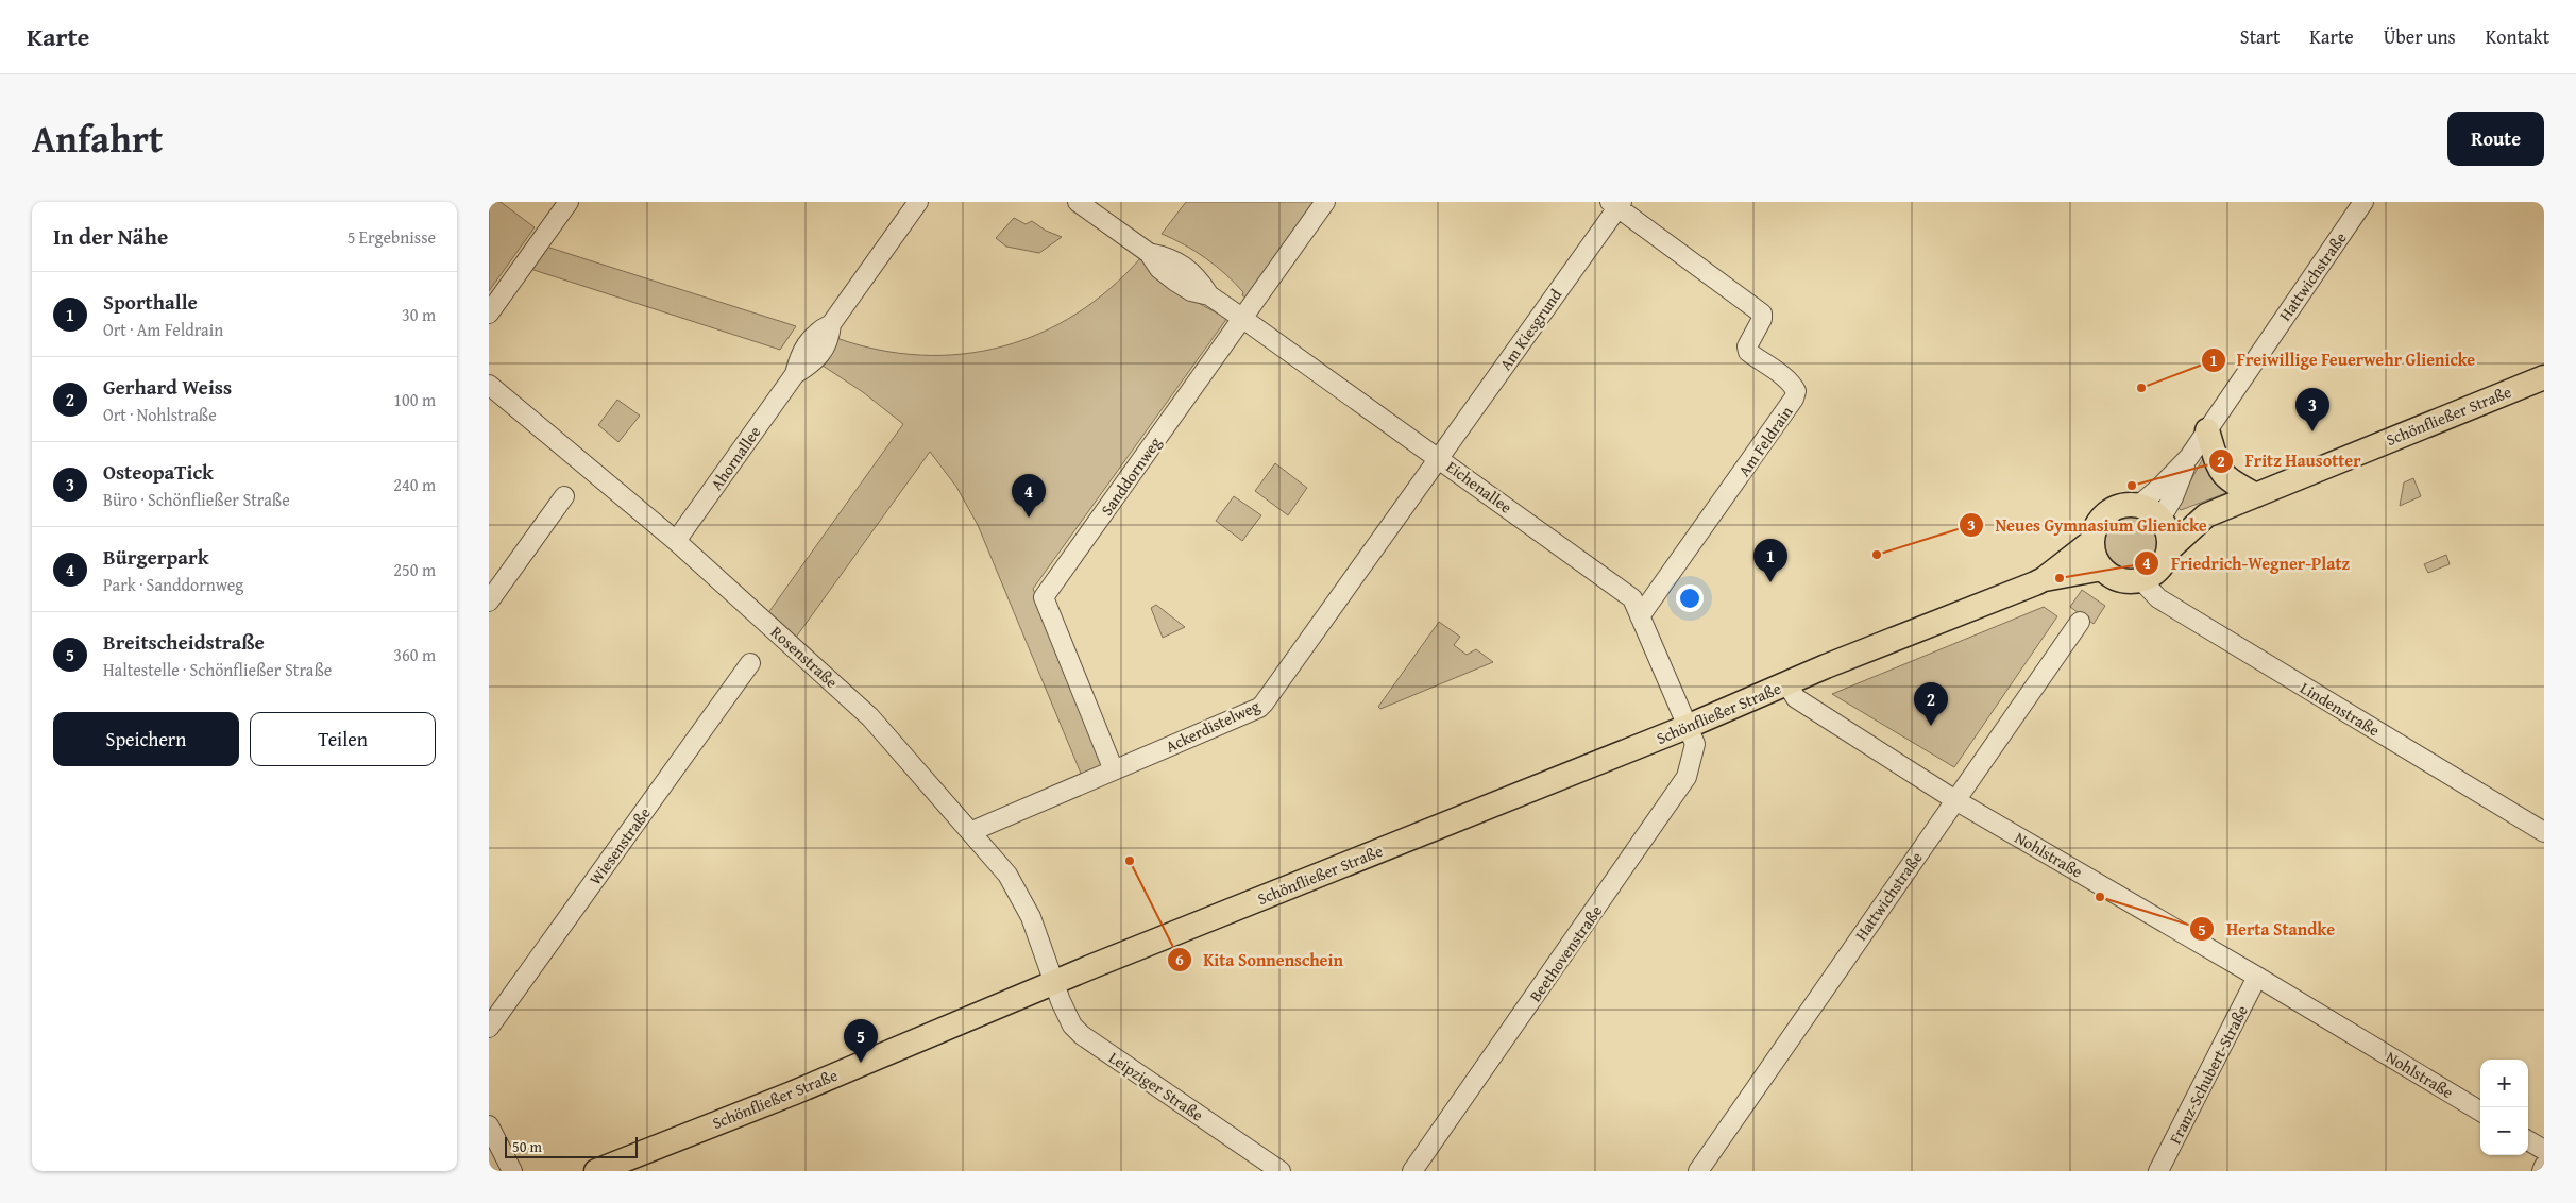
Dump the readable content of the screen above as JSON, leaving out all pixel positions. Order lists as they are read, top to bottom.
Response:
{
  "streets": {
    "main road": ["Schönfließer Straße"],
    "street": [
      "Hattwichstraße",
      "Am Kiesgrund",
      "Am Feldrain",
      "Ahornallee",
      "Sanddornweg",
      "Eichenallee",
      "Rosenstraße",
      "Lindenstraße",
      "Ackerdistelweg",
      "Wiesenstraße",
      "Nohlstraße",
      "Beethovenstraße",
      "Franz-Schubert-Straße",
      "Leipziger Straße"
    ]
  },
  "crossings": [
    ["Hattwichstraße", "Schönfließer Straße"],
    ["Hattwichstraße", "Lindenstraße"],
    ["Hattwichstraße", "Nohlstraße"],
    ["Am Kiesgrund", "Am Feldrain"],
    ["Am Kiesgrund", "Eichenallee"],
    ["Am Kiesgrund", "Ackerdistelweg"],
    ["Schönfließer Straße", "Eichenallee"],
    ["Schönfließer Straße", "Rosenstraße"],
    ["Schönfließer Straße", "Lindenstraße"],
    ["Schönfließer Straße", "Nohlstraße"],
    ["Schönfließer Straße", "Beethovenstraße"],
    ["Schönfließer Straße", "Leipziger Straße"],
    ["Am Feldrain", "Eichenallee"],
    ["Ahornallee", "Rosenstraße"],
    ["Sanddornweg", "Eichenallee"],
    ["Sanddornweg", "Ackerdistelweg"],
    ["Eichenallee", "Ackerdistelweg"],
    ["Eichenallee", "Beethovenstraße"],
    ["Rosenstraße", "Ackerdistelweg"],
    ["Rosenstraße", "Leipziger Straße"],
    ["Nohlstraße", "Franz-Schubert-Straße"]
  ],
  "places": [
    "Freiwillige Feuerwehr Glienicke",
    "Fritz Hausotter",
    "Neues Gymnasium Glienicke",
    "Friedrich-Wegner-Platz",
    "Kita Sonnenschein",
    "Herta Standke"
  ],
  "scale_bar": "50 m",
  "page": {
    "header": "Karte",
    "nav": [
      "Start",
      "Karte",
      "Über uns",
      "Kontakt"
    ],
    "title": "Anfahrt",
    "buttons": [
      "Route",
      ["Speichern", "Teilen"]
    ],
    "heading": ["In der Nähe", "5 Ergebnisse"],
    "list": [
      {
        "mark": "1",
        "name": "Sporthalle",
        "note": "Ort · Am Feldrain",
        "value": "30 m"
      },
      {
        "mark": "2",
        "name": "Gerhard Weiss",
        "note": "Ort · Nohlstraße",
        "value": "100 m"
      },
      {
        "mark": "3",
        "name": "OsteopaTick",
        "note": "Büro · Schönfließer Straße",
        "value": "240 m"
      },
      {
        "mark": "4",
        "name": "Bürgerpark",
        "note": "Park · Sanddornweg",
        "value": "250 m"
      },
      {
        "mark": "5",
        "name": "Breitscheidstraße",
        "note": "Haltestelle · Schönfließer Straße",
        "value": "360 m"
      }
    ],
    "pins": [
      "3",
      "4",
      "1",
      "2",
      "5"
    ],
    "map_buttons": ["+", "−"],
    "scale": "50 m"
  }
}
